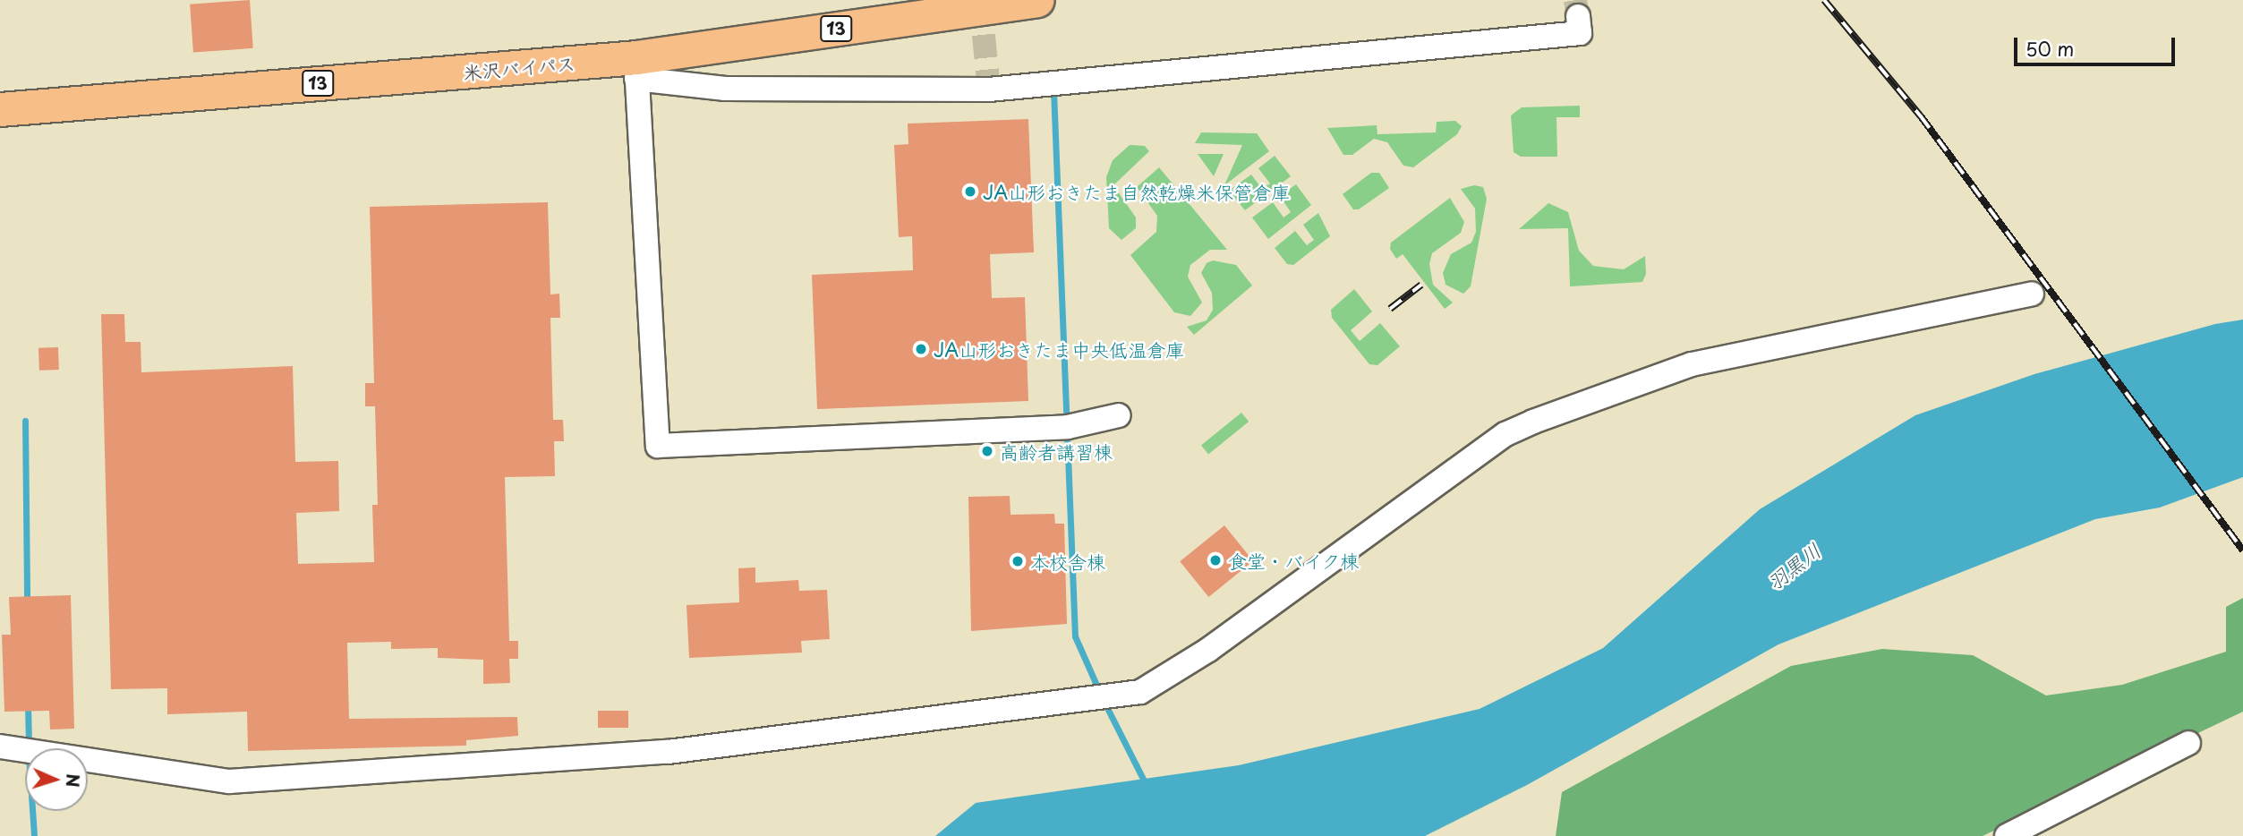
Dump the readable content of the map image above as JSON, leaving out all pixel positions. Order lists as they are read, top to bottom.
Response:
{
  "streets": {
    "highway": ["13", "米沢バイパス"]
  },
  "water": ["羽黒川"],
  "places": [
    "JA山形おきたま自然乾燥米保管倉庫",
    "JA山形おきたま中央低温倉庫",
    "高齢者講習棟",
    "食堂・バイク棟",
    "本校舎棟"
  ],
  "scale_bar": "50 m",
  "north": "right"
}
